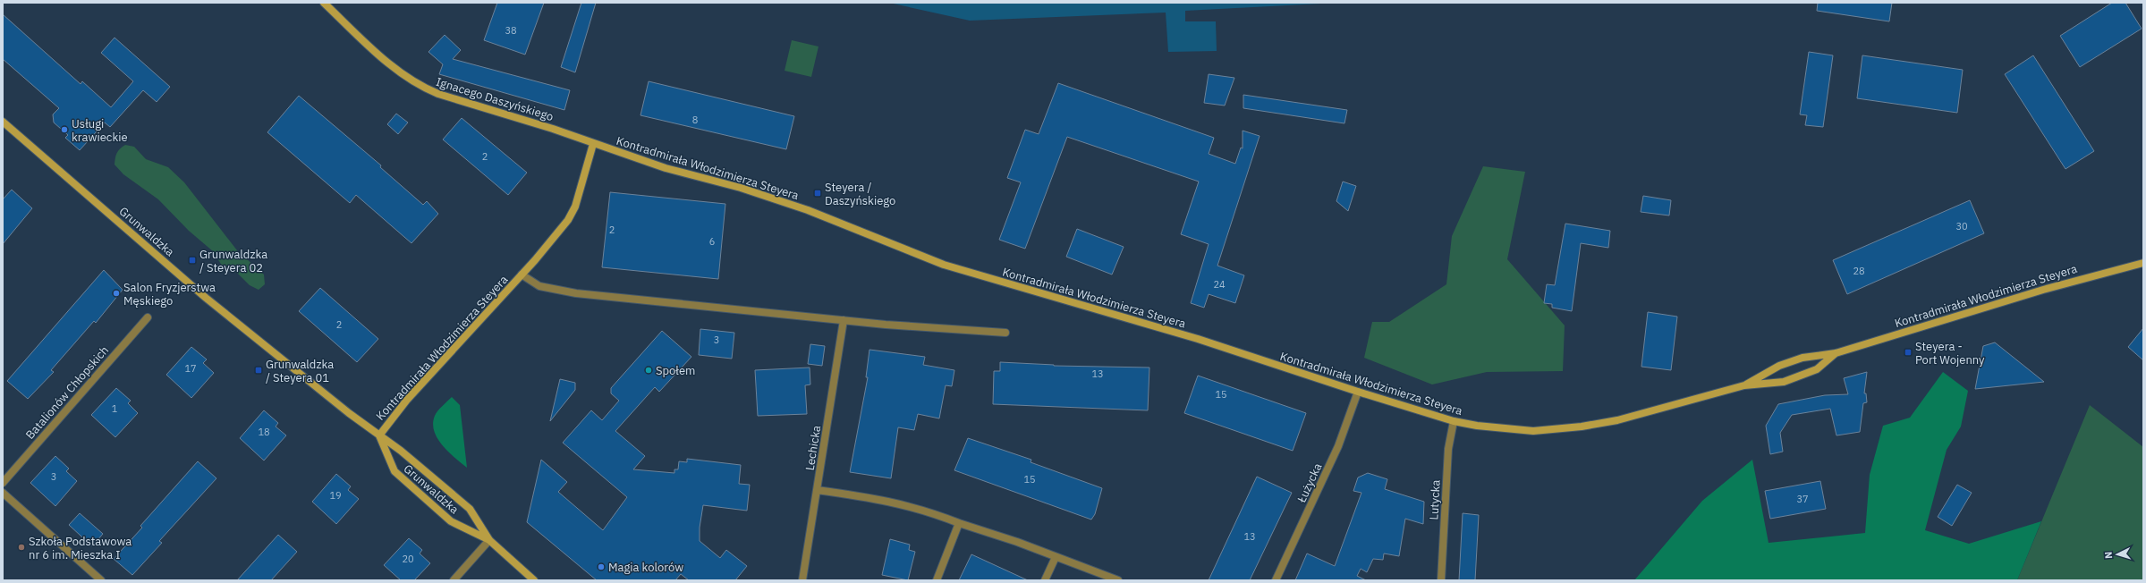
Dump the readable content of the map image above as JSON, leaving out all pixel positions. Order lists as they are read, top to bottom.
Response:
{
  "streets": {
    "street": [
      "Ignacego Daszyńskiego",
      "Kontradmirała Włodzimierza Steyera",
      "Grunwaldzka",
      "Batalionów Chłopskich",
      "Lechicka",
      "Łużycka",
      "Lutycka"
    ]
  },
  "crossings": [
    ["Ignacego Daszyńskiego", "Kontradmirała Włodzimierza Steyera"],
    ["Kontradmirała Włodzimierza Steyera", "Grunwaldzka"],
    ["Kontradmirała Włodzimierza Steyera", "Lechicka"],
    ["Kontradmirała Włodzimierza Steyera", "Łużycka"],
    ["Kontradmirała Włodzimierza Steyera", "Lutycka"]
  ],
  "places": {
    "other": [
      "Usługi krawieckie",
      "Salon Fryzjerstwa Męskiego",
      "Społem",
      "Szkoła Podstawowa nr 6 im. Mieszka I",
      "Magia kolorów"
    ],
    "transit": [
      "Steyera / Daszyńskiego",
      "Grunwaldzka / Steyera 02",
      "Steyera - Port Wojenny",
      "Grunwaldzka / Steyera 01"
    ]
  },
  "house_numbers": [
    "38",
    "8",
    "2",
    "30",
    "2",
    "6",
    "28",
    "24",
    "2",
    "3",
    "17",
    "13",
    "15",
    "1",
    "18",
    "3",
    "15",
    "19",
    "37",
    "13",
    "20"
  ],
  "north": "left"
}
